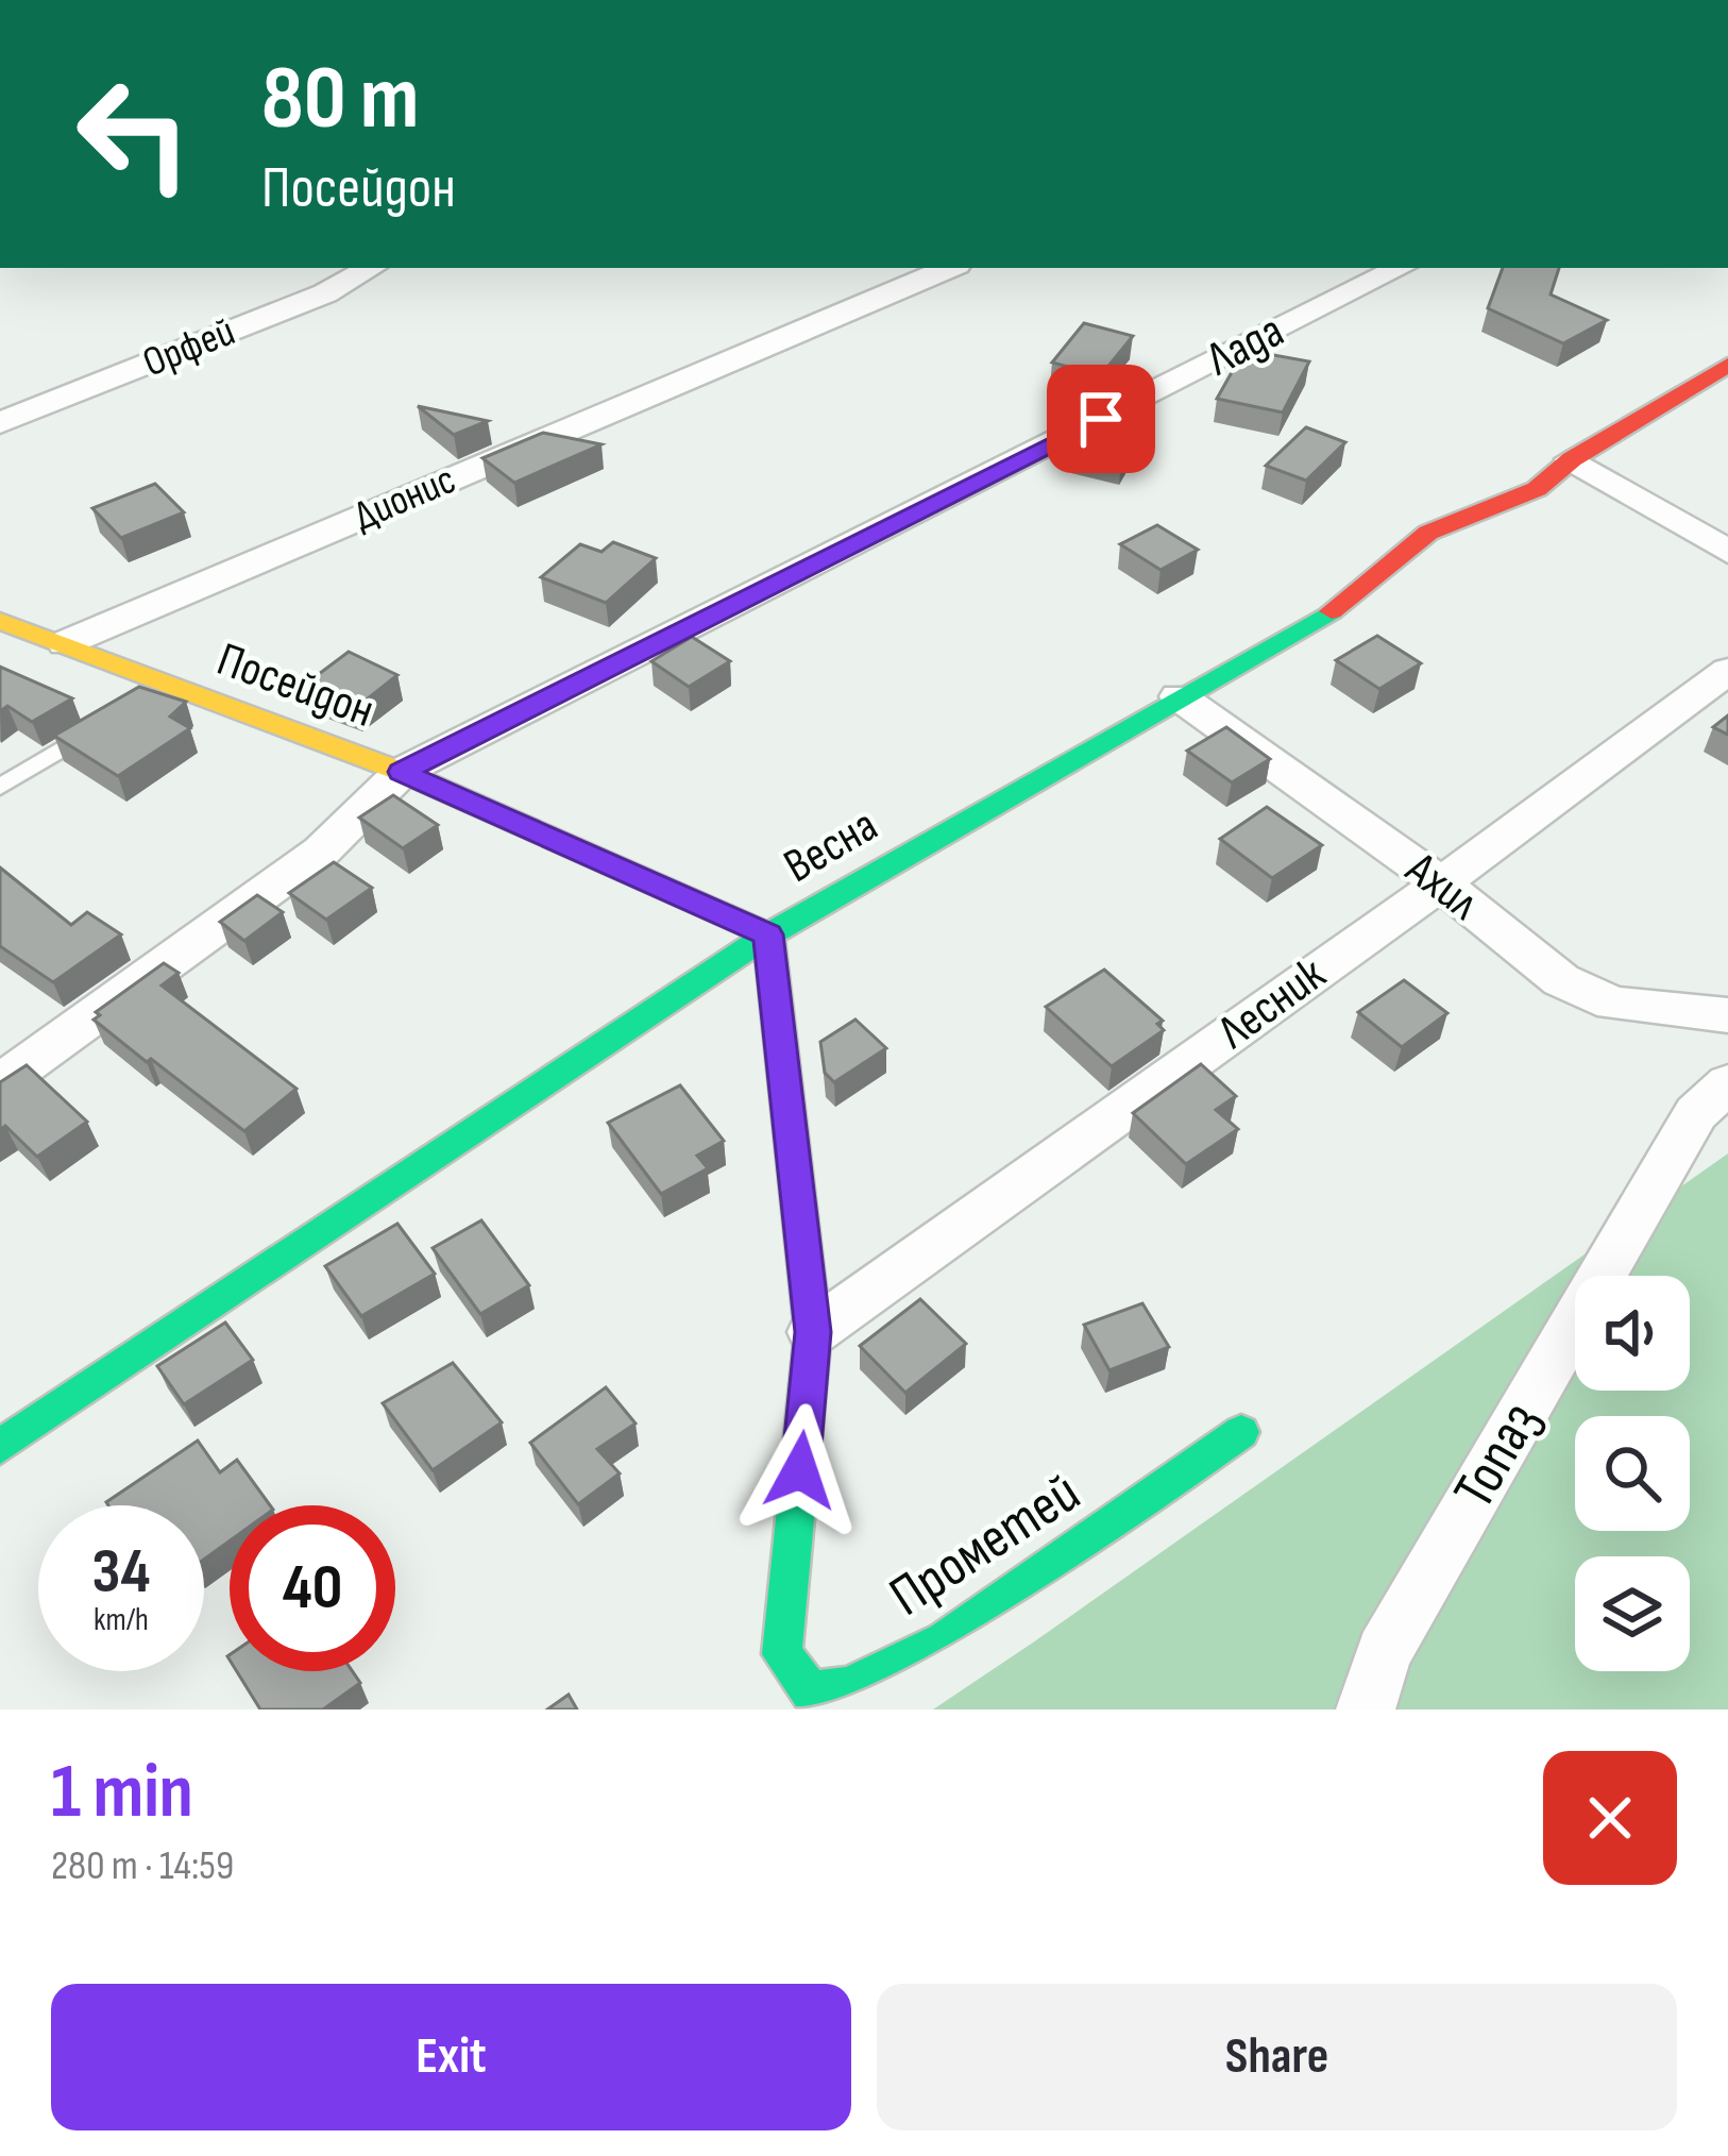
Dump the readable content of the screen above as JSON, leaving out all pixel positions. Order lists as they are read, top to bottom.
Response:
{
  "streets": {
    "street": [
      "Лада",
      "Орфей",
      "Дионис",
      "Посейдон",
      "Весна",
      "Ахил",
      "Лесник",
      "Топаз",
      "Прометей"
    ]
  },
  "crossings": [
    ["Лада", "Посейдон"],
    ["Дионис", "Посейдон"],
    ["Посейдон", "Весна"],
    ["Весна", "Ахил"],
    ["Ахил", "Лесник"],
    ["Лесник", "Прометей"]
  ],
  "page": {
    "turn": ["80 m", "Посейдон"],
    "speed": "34 km/h",
    "limit": "40",
    "heading": ["1 min", "280 m · 14:59"],
    "buttons": ["Exit", "Share"]
  }
}
